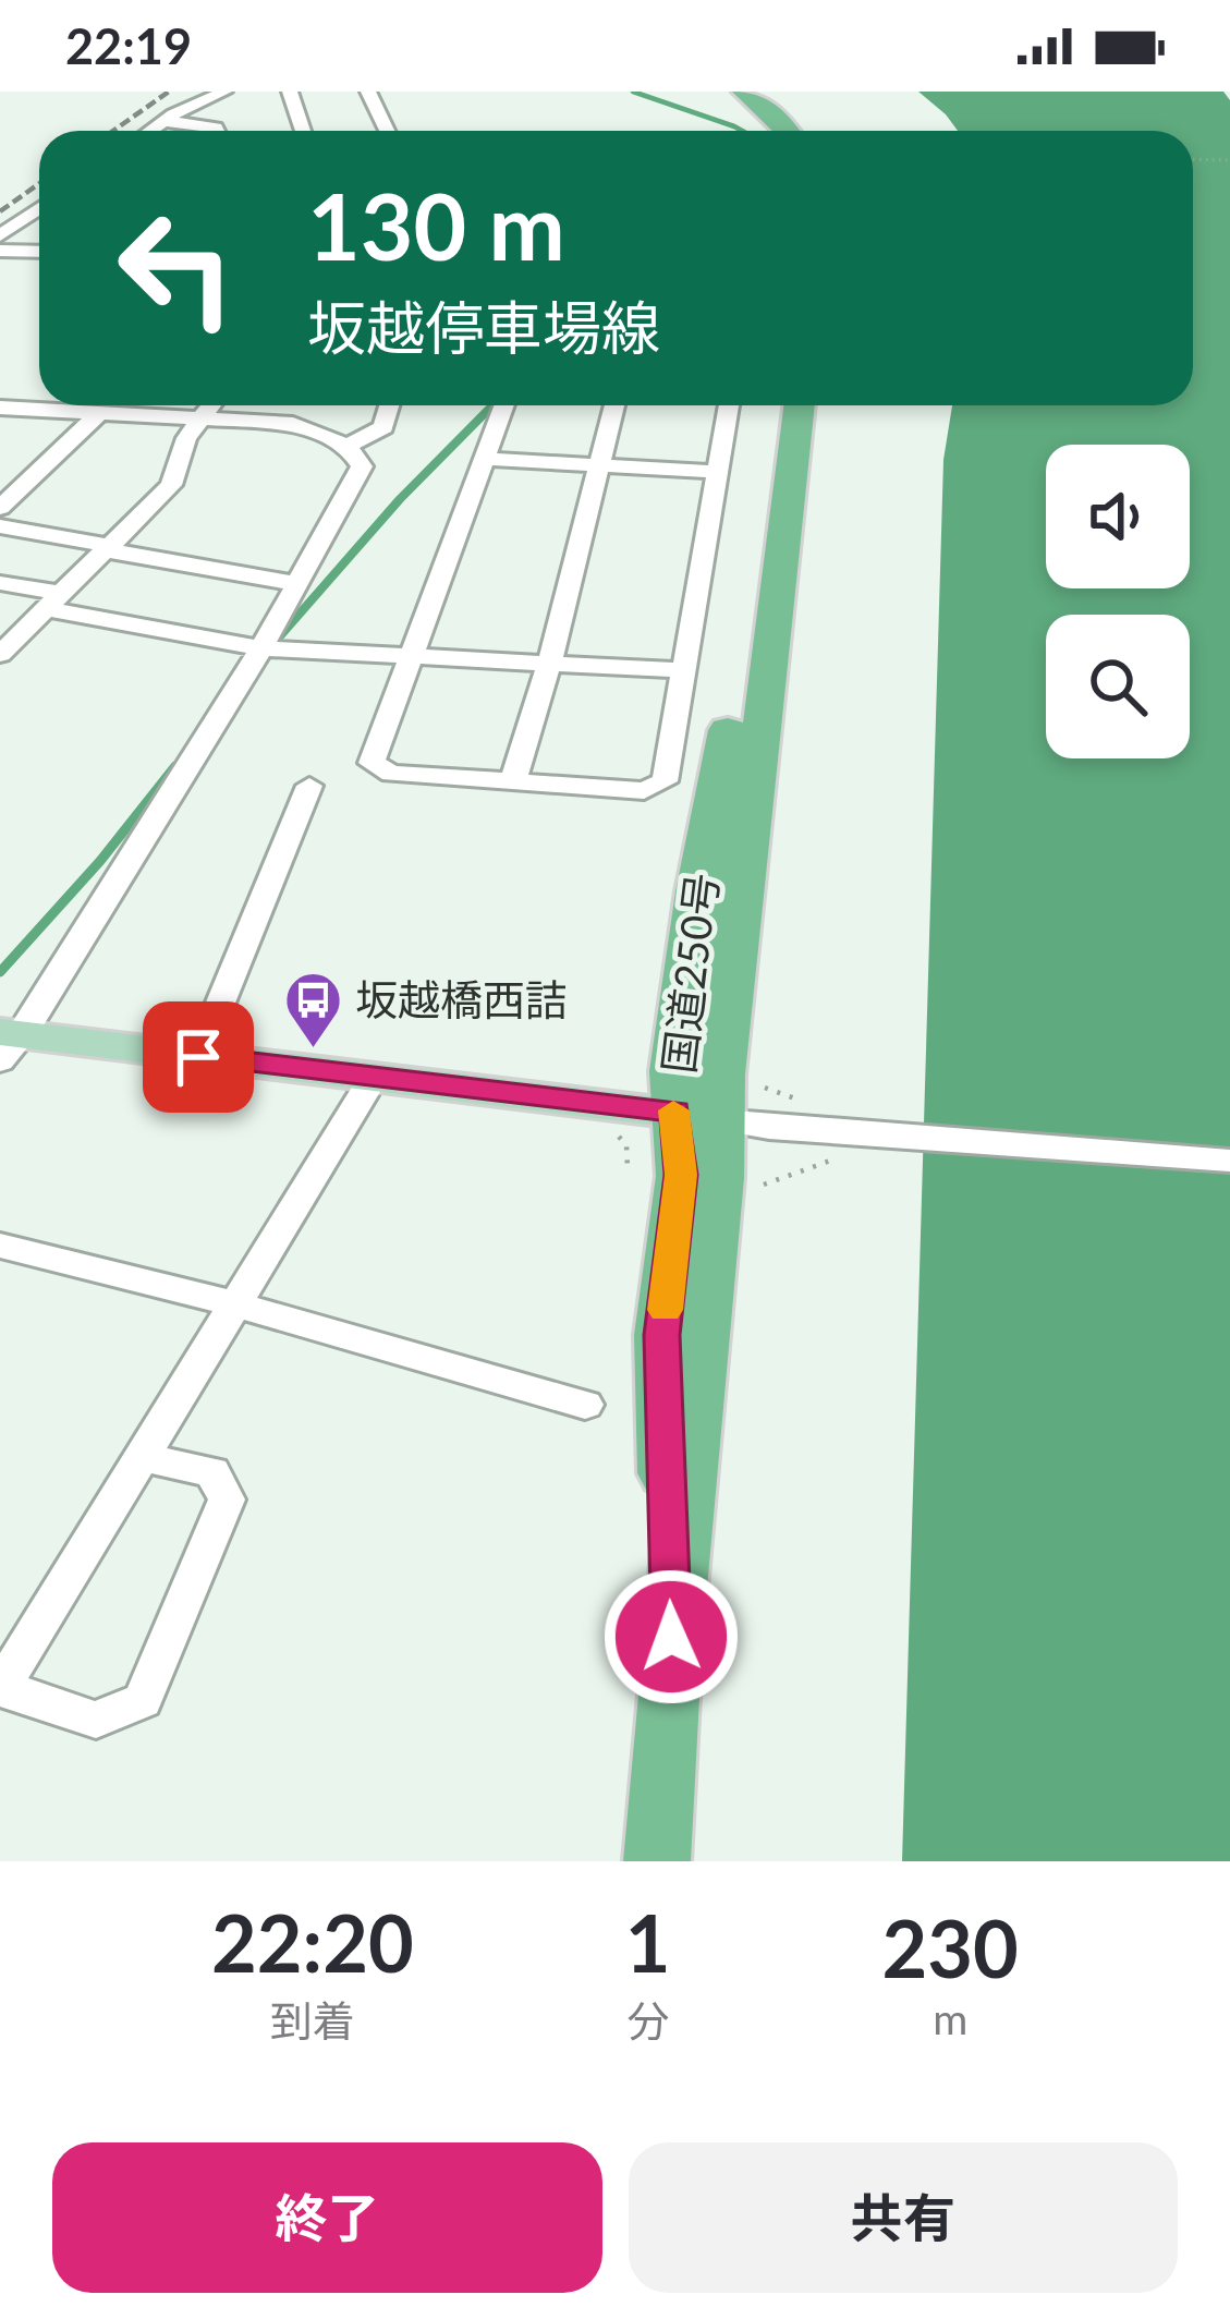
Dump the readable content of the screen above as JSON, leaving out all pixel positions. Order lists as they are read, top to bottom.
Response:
{
  "streets": {
    "highway": ["国道250号"]
  },
  "places": {
    "bus stop": ["坂越橋西詰"]
  },
  "page": {
    "status": "22:19",
    "turn": ["130 m", "坂越停車場線"],
    "eta": [
      "22:20",
      "到着",
      "1",
      "分",
      "230",
      "m"
    ],
    "buttons": ["終了", "共有"]
  }
}
